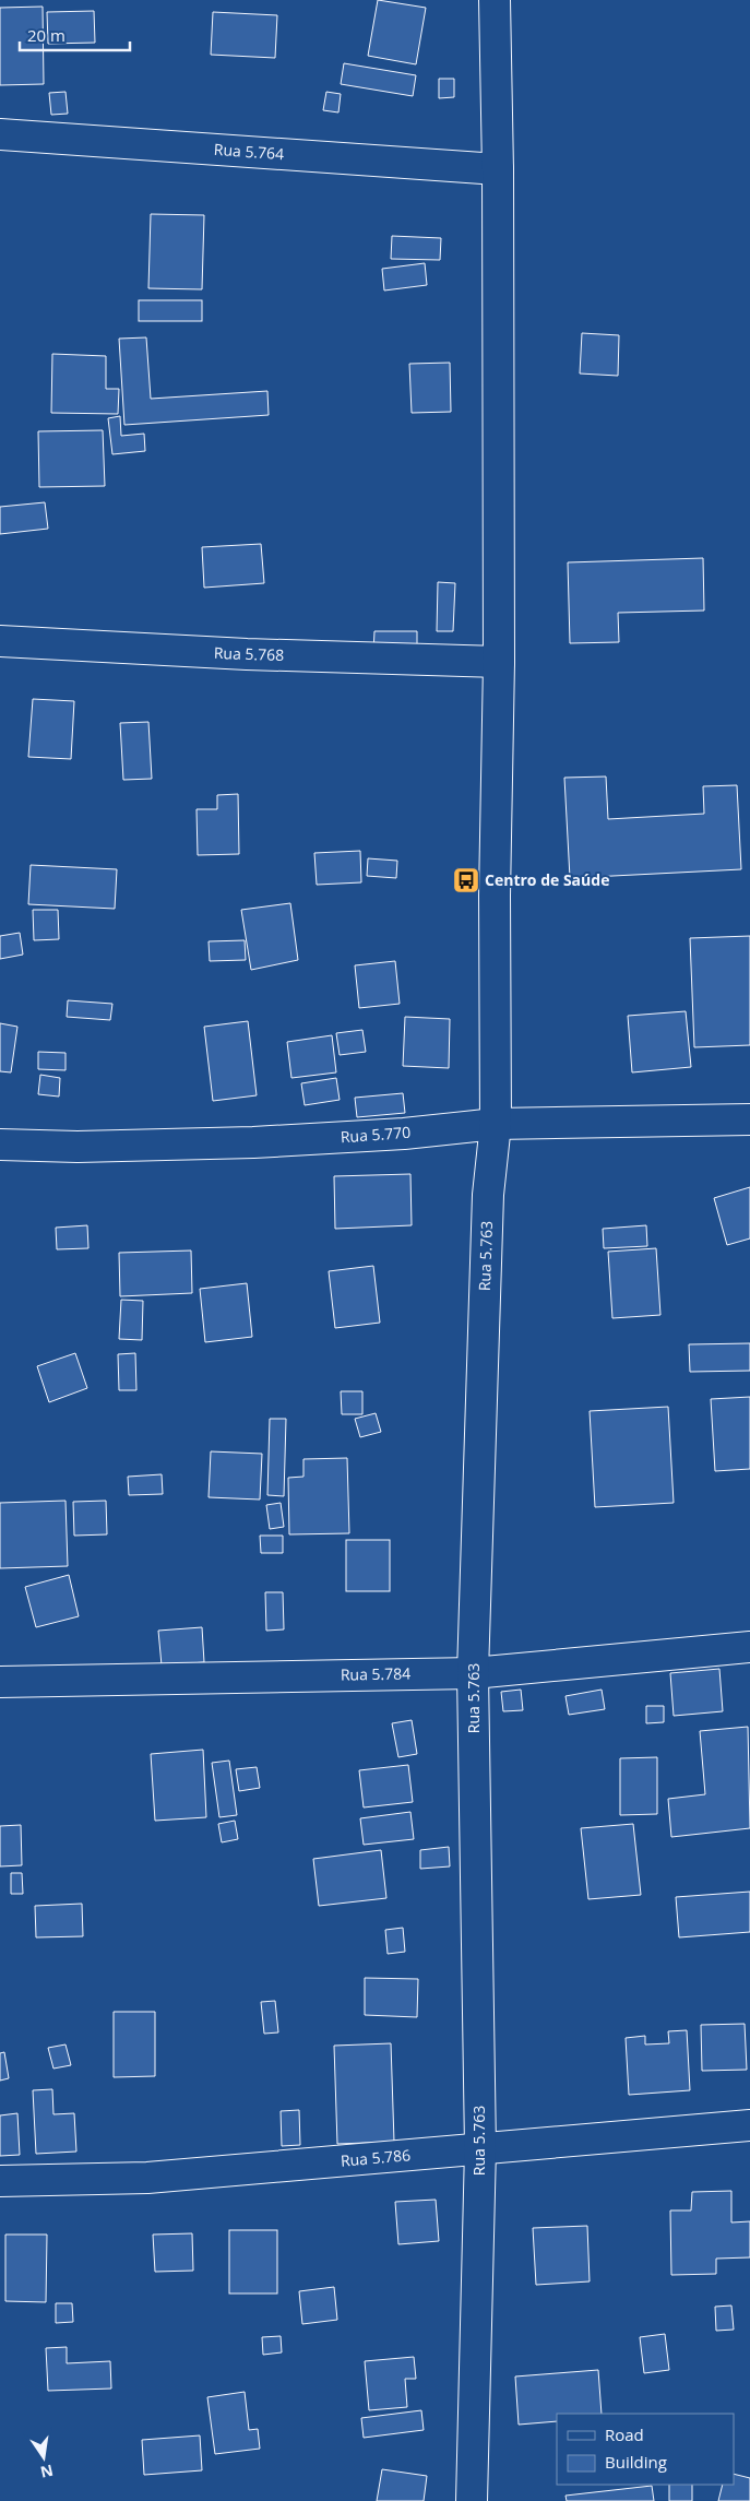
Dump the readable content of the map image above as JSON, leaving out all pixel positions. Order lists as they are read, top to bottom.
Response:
{
  "streets": {
    "street": [
      "Rua 5.764",
      "Rua 5.768",
      "Rua 5.770",
      "Rua 5.763",
      "Rua 5.784",
      "Rua 5.786"
    ]
  },
  "crossings": [
    ["Rua 5.764", "Rua 5.763"],
    ["Rua 5.768", "Rua 5.763"],
    ["Rua 5.770", "Rua 5.763"],
    ["Rua 5.763", "Rua 5.784"],
    ["Rua 5.763", "Rua 5.786"]
  ],
  "places": {
    "bus stop": ["Centro de Saúde"]
  },
  "legend": ["Road", "Building"],
  "scale_bar": "20 m",
  "north": "bottom"
}
